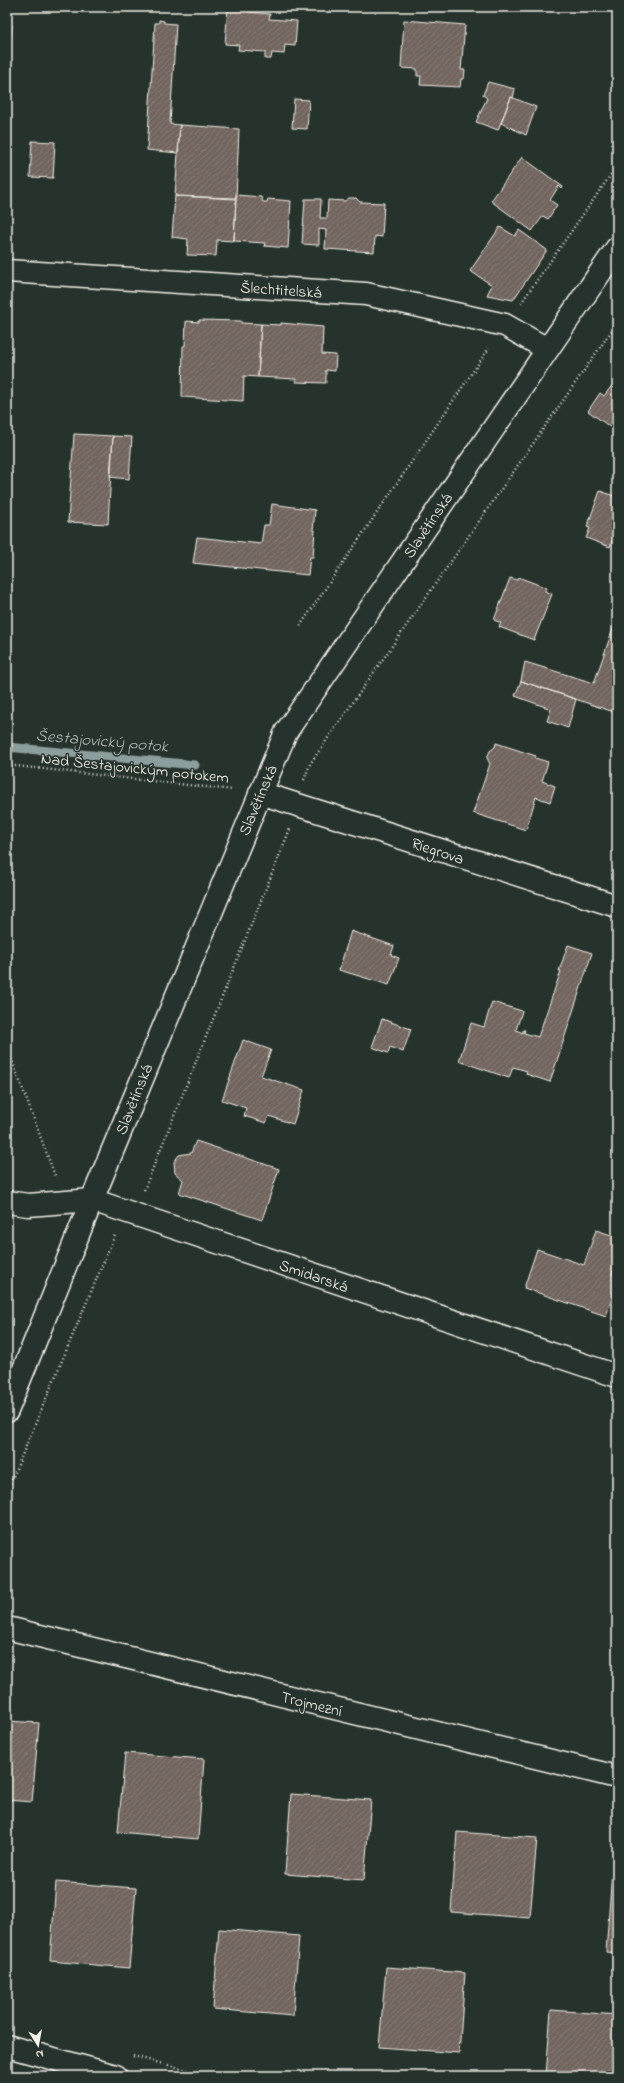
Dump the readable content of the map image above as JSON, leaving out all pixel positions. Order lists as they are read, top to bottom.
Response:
{
  "streets": {
    "street": [
      "Šlechtitelská",
      "Slavětínská",
      "Riegrova",
      "Smidarská",
      "Trojmezní"
    ],
    "path": ["Nad Šestajovickým potokem"]
  },
  "crossings": [
    ["Šlechtitelská", "Slavětínská"],
    ["Slavětínská", "Nad Šestajovickým potokem"],
    ["Slavětínská", "Riegrova"],
    ["Slavětínská", "Smidarská"],
    ["Nad Šestajovickým potokem", "Riegrova"]
  ],
  "water": ["Šestajovický potok"],
  "north": "bottom"
}
